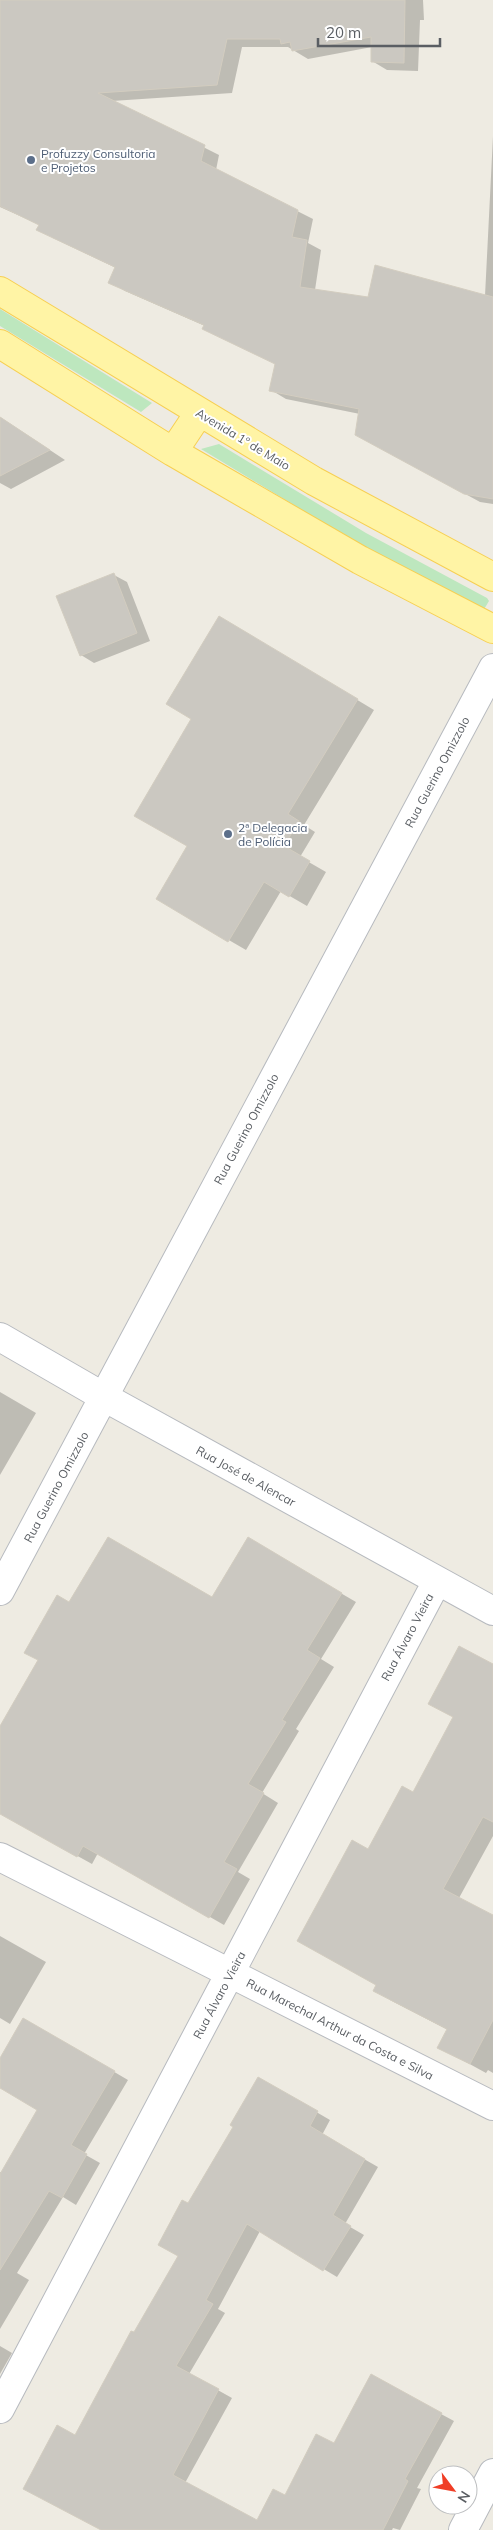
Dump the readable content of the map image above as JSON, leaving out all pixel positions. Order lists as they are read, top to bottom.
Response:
{
  "streets": {
    "main road": ["Avenida 1º de Maio"],
    "street": [
      "Rua Guerino Omizzolo",
      "Rua José de Alencar",
      "Rua Álvaro Vieira",
      "Rua Marechal Arthur da Costa e Silva"
    ]
  },
  "crossings": [
    ["Rua Guerino Omizzolo", "Rua José de Alencar"],
    ["Rua José de Alencar", "Rua Álvaro Vieira"],
    ["Rua Álvaro Vieira", "Rua Marechal Arthur da Costa e Silva"]
  ],
  "places": ["Profuzzy Consultoria e Projetos", "2ª Delegacia de Polícia"],
  "scale_bar": "20 m",
  "north": "bottom right"
}
